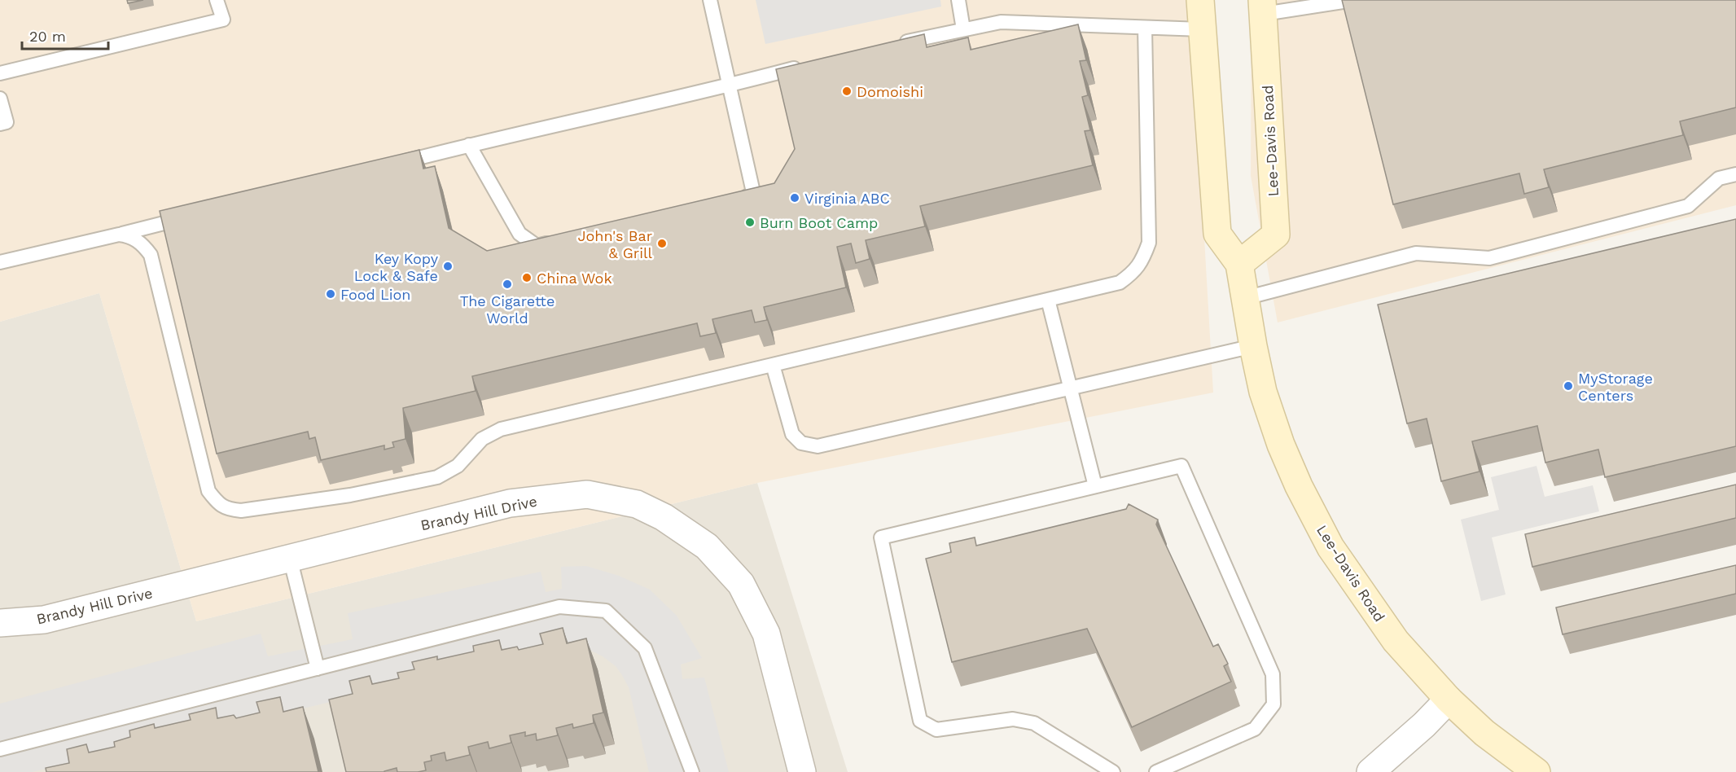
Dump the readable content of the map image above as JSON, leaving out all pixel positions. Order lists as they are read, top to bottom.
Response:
{
  "streets": {
    "main road": ["Lee-Davis Road"],
    "street": ["Brandy Hill Drive"]
  },
  "places": [
    "Domoishi",
    "Virginia ABC",
    "Burn Boot Camp",
    "John's Bar & Grill",
    "Key Kopy Lock & Safe",
    "China Wok",
    "The Cigarette World",
    "Food Lion",
    "MyStorage Centers"
  ],
  "scale_bar": "20 m"
}
